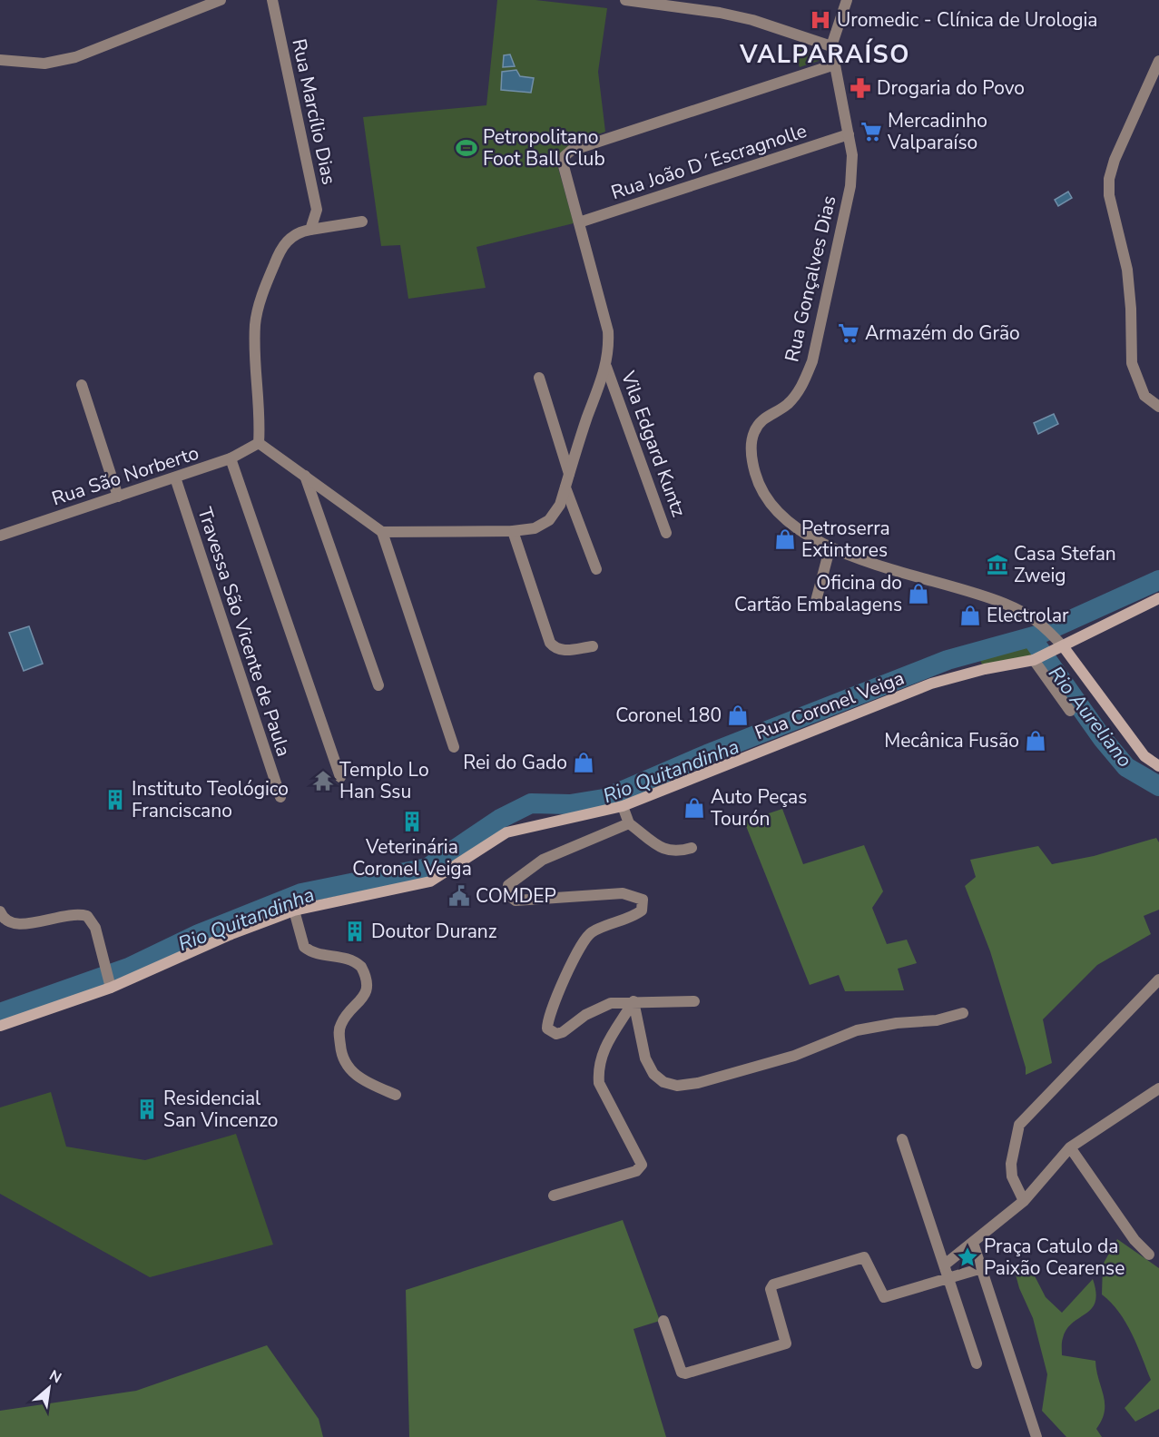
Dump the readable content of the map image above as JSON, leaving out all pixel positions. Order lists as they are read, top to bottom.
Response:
{
  "streets": {
    "main road": ["Rua Coronel Veiga"],
    "street": [
      "Rua Marcílio Dias",
      "Rua João D´Escragnolle",
      "Rua Gonçalves Dias",
      "Vila Edgard Kuntz",
      "Rua São Norberto",
      "Travessa São Vicente de Paula"
    ]
  },
  "crossings": [
    ["Rua João D´Escragnolle", "Rua Gonçalves Dias"],
    ["Rua Gonçalves Dias", "Rua Coronel Veiga"],
    ["Rua São Norberto", "Travessa São Vicente de Paula"]
  ],
  "districts": ["VALPARAÍSO"],
  "water": ["Rio Aureliano", "Rio Quitandinha"],
  "places": {
    "hospital": ["Uromedic - Clínica de Urologia"],
    "pharmacy": ["Drogaria do Povo"],
    "supermarket": ["Mercadinho Valparaíso", "Armazém do Grão"],
    "sports": ["Petropolitano Foot Ball Club"],
    "shop": [
      "Petroserra Extintores",
      "Oficina do Cartão Embalagens",
      "Electrolar",
      "Coronel 180",
      "Mecânica Fusão",
      "Rei do Gado",
      "Auto Peças Tourón"
    ],
    "museum": ["Casa Stefan Zweig"],
    "temple": ["Templo Lo Han Ssu"],
    "building": [
      "Instituto Teológico Franciscano",
      "Veterinária Coronel Veiga",
      "Doutor Duranz",
      "Residencial San Vincenzo"
    ],
    "public building": ["COMDEP"],
    "place": ["Praça Catulo da Paixão Cearense"]
  },
  "north": "top right"
}
